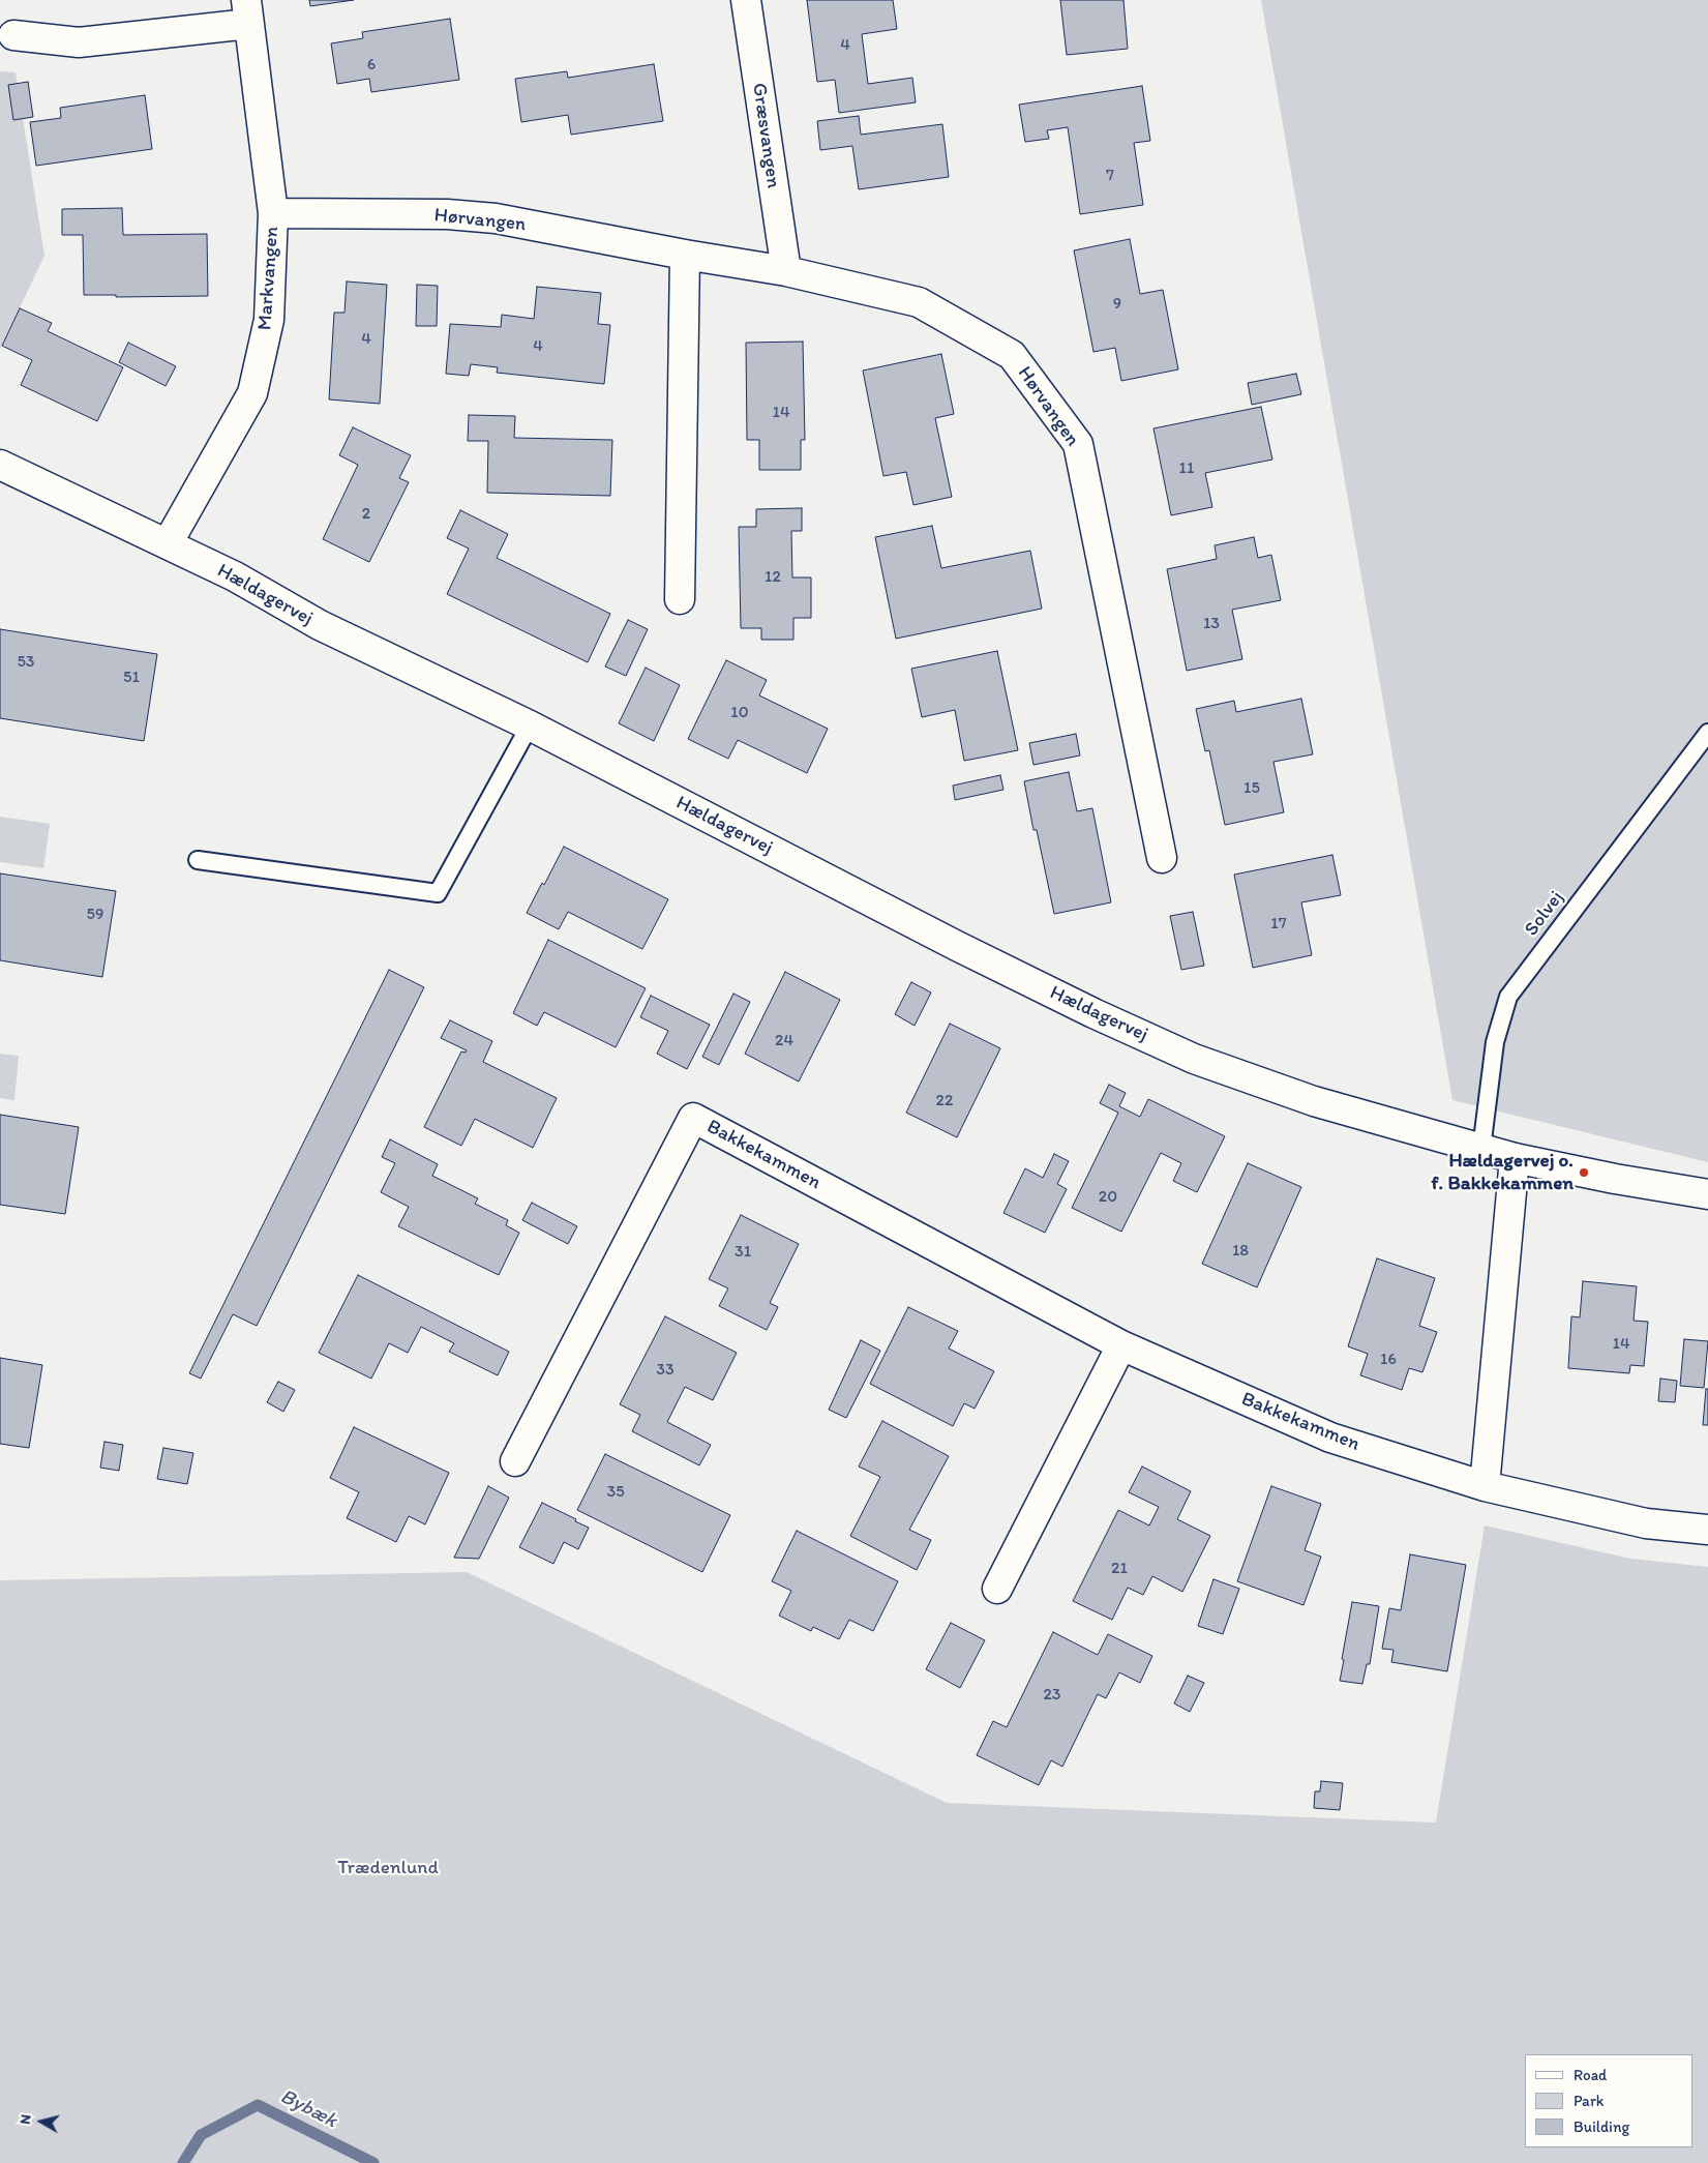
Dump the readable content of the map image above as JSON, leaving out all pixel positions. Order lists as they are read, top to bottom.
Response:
{
  "streets": {
    "street": [
      "Græsvangen",
      "Hørvangen",
      "Markvangen",
      "Hældagervej",
      "Bakkekammen"
    ],
    "lane": ["Solvej"]
  },
  "crossings": [
    ["Græsvangen", "Hørvangen"],
    ["Hørvangen", "Markvangen"],
    ["Markvangen", "Hældagervej"],
    ["Hældagervej", "Solvej"]
  ],
  "water": ["Bybæk"],
  "parks": ["Trædenlund"],
  "places": ["Hældagervej o. f. Bakkekammen"],
  "house_numbers": [
    "4",
    "6",
    "7",
    "9",
    "4",
    "4",
    "14",
    "11",
    "2",
    "12",
    "13",
    "53",
    "51",
    "10",
    "15",
    "59",
    "17",
    "24",
    "22",
    "20",
    "18",
    "31",
    "14",
    "16",
    "33",
    "35",
    "21",
    "23"
  ],
  "legend": ["Road", "Park", "Building"],
  "north": "left"
}
